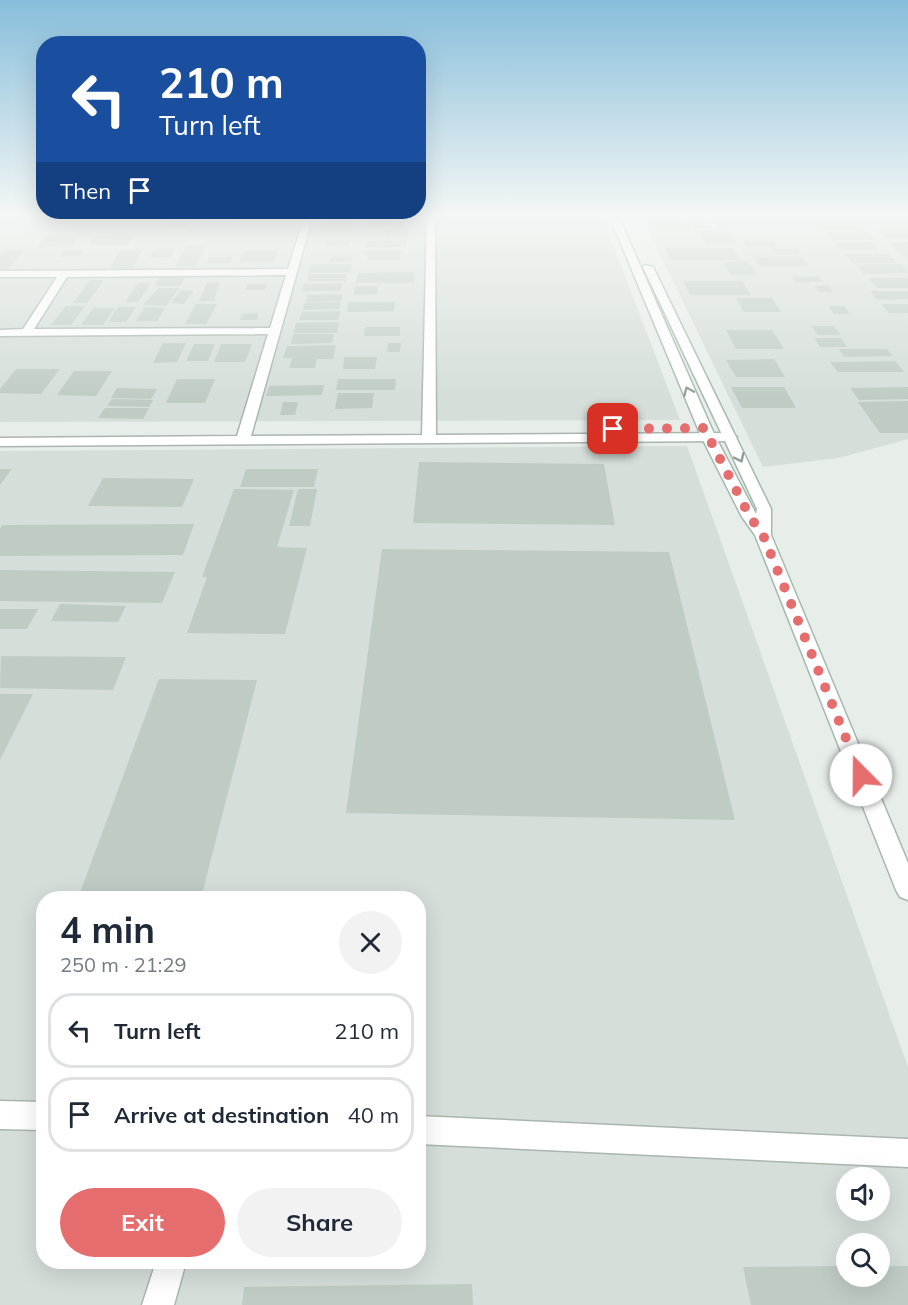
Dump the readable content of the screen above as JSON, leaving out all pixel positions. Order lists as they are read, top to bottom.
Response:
{
  "page": {
    "turn": ["210 m", "Turn left"],
    "then": "Then",
    "heading": ["4 min", "250 m · 21:29"],
    "list": [
      {
        "name": "Turn left",
        "value": "210 m"
      },
      {
        "name": "Arrive at destination",
        "value": "40 m"
      }
    ],
    "buttons": ["Exit", "Share"]
  }
}
